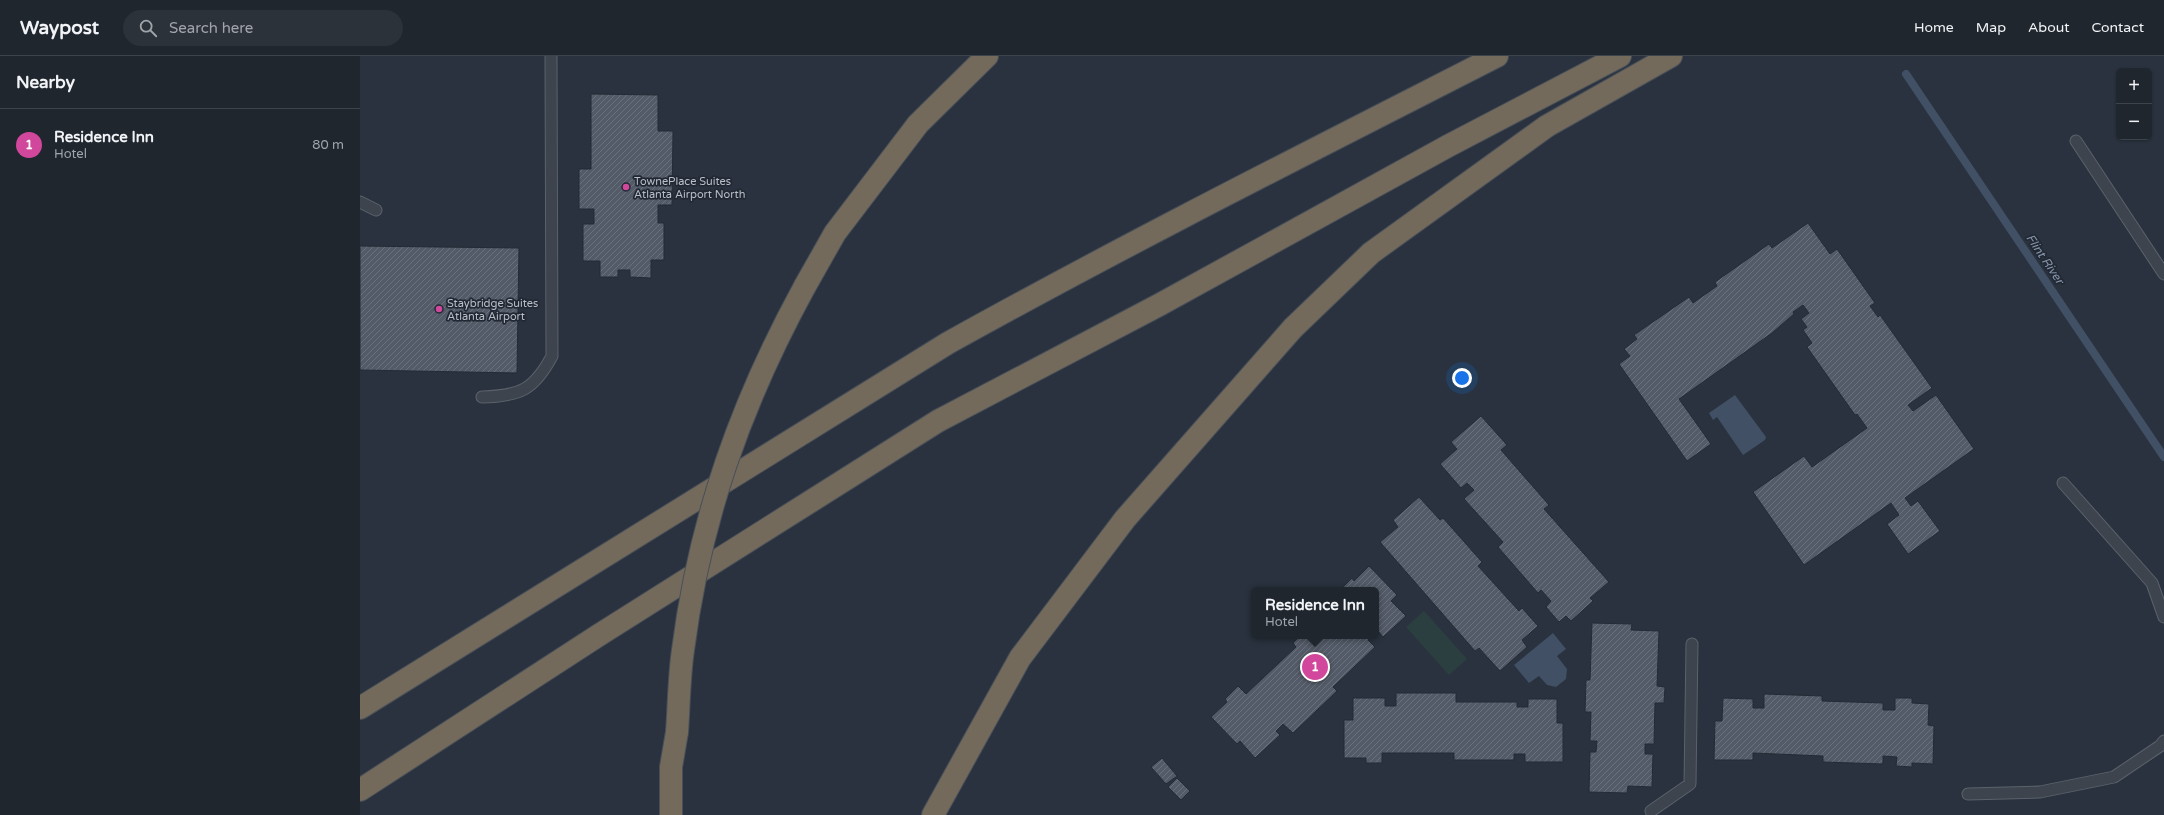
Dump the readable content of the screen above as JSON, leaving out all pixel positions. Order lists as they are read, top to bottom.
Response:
{
  "water": ["Flint River"],
  "places": ["TownePlace Suites Atlanta Airport North", "Staybridge Suites Atlanta Airport"],
  "page": {
    "header": "Waypost",
    "search": "Search here",
    "nav": [
      "Home",
      "Map",
      "About",
      "Contact"
    ],
    "heading": "Nearby",
    "map_buttons": ["+", "−"],
    "list": [
      {
        "mark": "1",
        "name": "Residence Inn",
        "note": "Hotel",
        "value": "80 m"
      }
    ],
    "popup": ["Residence Inn", "Hotel"],
    "pins": "1"
  }
}
